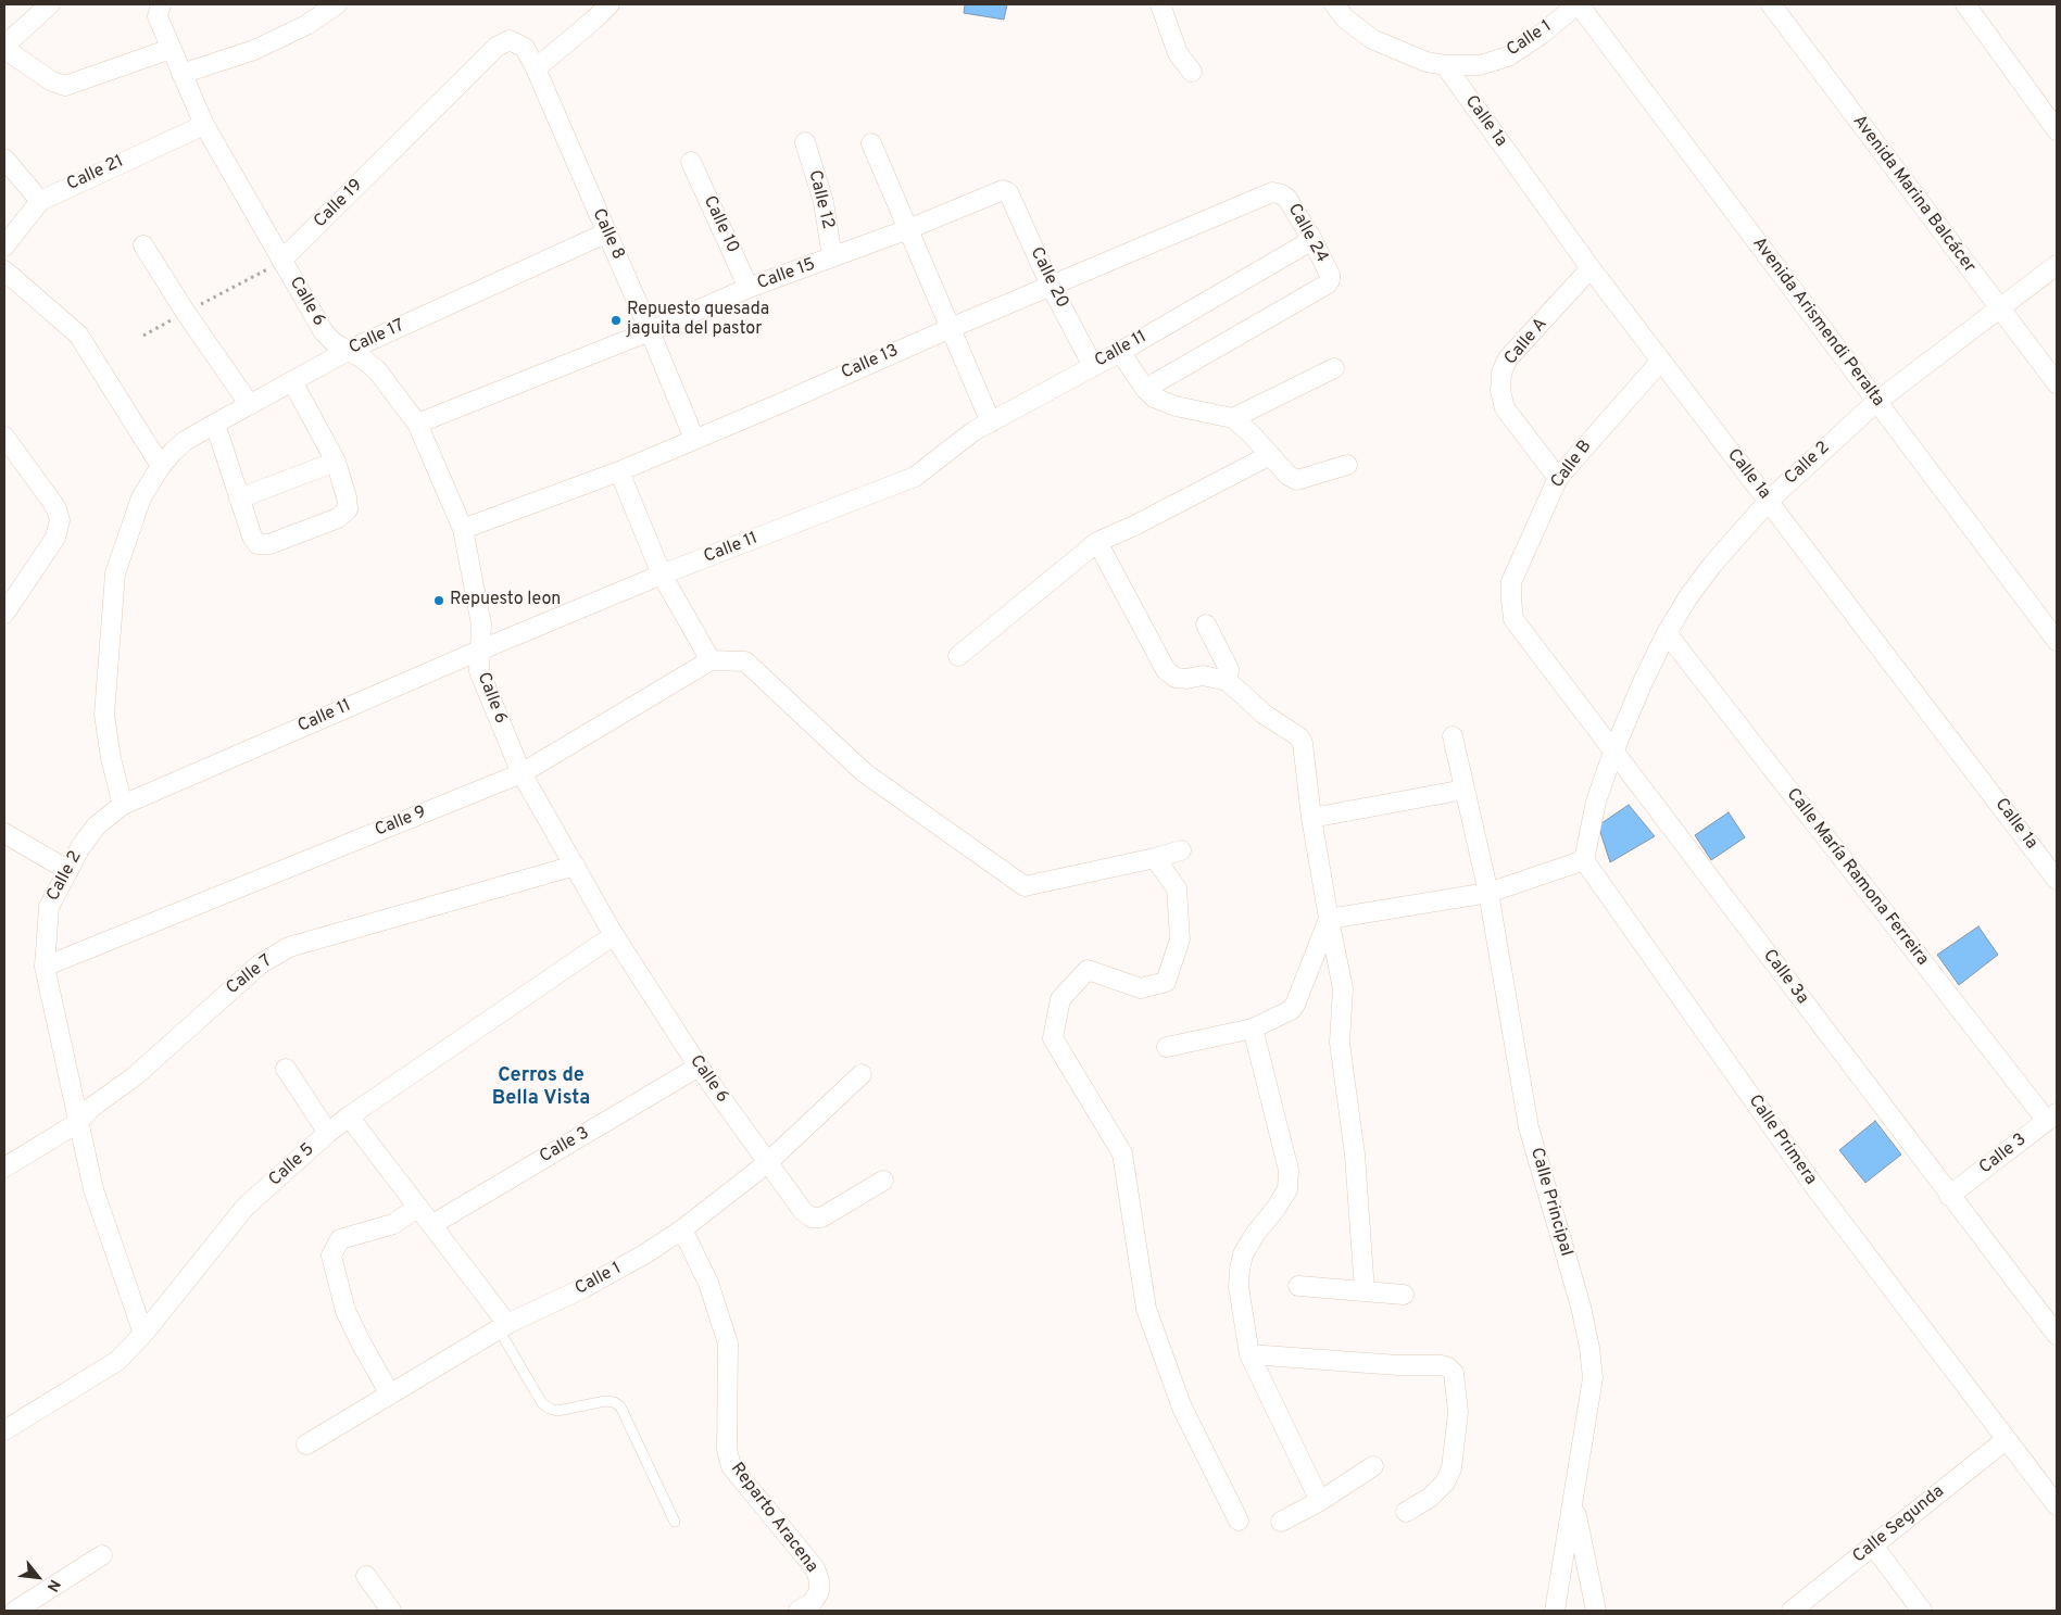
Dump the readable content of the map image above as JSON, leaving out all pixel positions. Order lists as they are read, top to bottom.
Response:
{
  "streets": {
    "street": [
      "Calle 1",
      "Calle 1a",
      "Calle 21",
      "Avenida Marina Balcácer",
      "Calle 12",
      "Calle 19",
      "Calle 10",
      "Calle 24",
      "Calle 8",
      "Calle 15",
      "Calle 20",
      "Calle 6",
      "Avenida Arismendi Peralta",
      "Calle 17",
      "Calle A",
      "Calle 11",
      "Calle 13",
      "Calle 2",
      "Calle B",
      "Calle 9",
      "Calle María Ramona Ferreira",
      "Calle 7",
      "Calle 3a",
      "Calle Primera",
      "Calle 3",
      "Calle 5",
      "Calle Principal",
      "Reparto Aracena",
      "Calle Segunda"
    ]
  },
  "crossings": [
    ["Calle 1", "Calle 1a"],
    ["Calle 1", "Calle 6"],
    ["Calle 1", "Avenida Arismendi Peralta"],
    ["Calle 1", "Reparto Aracena"],
    ["Calle 1a", "Calle A"],
    ["Calle 1a", "Calle 2"],
    ["Calle 1a", "Calle B"],
    ["Calle 21", "Calle 6"],
    ["Avenida Marina Balcácer", "Calle 2"],
    ["Calle 12", "Calle 15"],
    ["Calle 19", "Calle 8"],
    ["Calle 19", "Calle 6"],
    ["Calle 10", "Calle 15"],
    ["Calle 24", "Calle 11"],
    ["Calle 24", "Calle 13"],
    ["Calle 8", "Calle 15"],
    ["Calle 8", "Calle 17"],
    ["Calle 8", "Calle 13"],
    ["Calle 15", "Calle 20"],
    ["Calle 15", "Calle 6"],
    ["Calle 20", "Calle 11"],
    ["Calle 20", "Calle 13"],
    ["Calle 6", "Calle 17"],
    ["Calle 6", "Calle 11"],
    ["Calle 6", "Calle 13"],
    ["Calle 6", "Calle 9"],
    ["Calle 6", "Calle 7"],
    ["Calle 6", "Calle 3"],
    ["Calle 6", "Calle 5"],
    ["Avenida Arismendi Peralta", "Calle 2"],
    ["Calle A", "Calle B"],
    ["Calle 11", "Calle 2"],
    ["Calle 2", "Calle 9"],
    ["Calle 2", "Calle María Ramona Ferreira"],
    ["Calle 2", "Calle 7"],
    ["Calle 2", "Calle 3a"],
    ["Calle 2", "Calle 5"],
    ["Calle B", "Calle 3a"],
    ["Calle María Ramona Ferreira", "Calle 3"],
    ["Calle 3a", "Calle 3"],
    ["Calle Primera", "Calle Segunda"]
  ],
  "districts": ["Cerros de Bella Vista"],
  "places": ["Repuesto quesada jaguita del pastor", "Repuesto leon"],
  "north": "bottom right"
}
